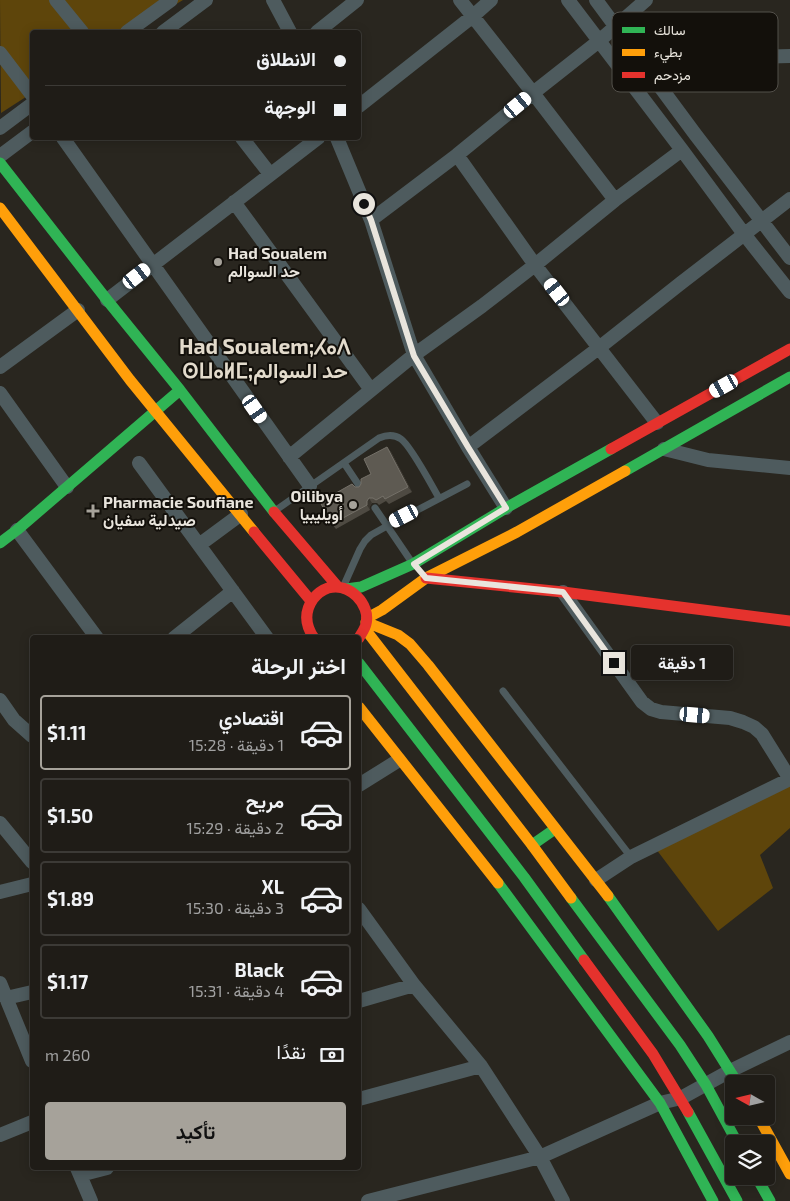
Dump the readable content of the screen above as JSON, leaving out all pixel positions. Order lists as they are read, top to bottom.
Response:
{
  "districts": ["Had Soualem;ⵃⴰⴷ ⵙⵡⴰⵍⵎ;حد السوالم"],
  "places": {
    "other": ["Had Soualem حد السوالم", "Oilibya أويليبيا"],
    "health": ["Pharmacie Soufiane صيدلية سفيان"]
  },
  "legend": ["سالك", "بطيء", "مزدحم"],
  "north": "left",
  "page": {
    "banner": ["الانطلاق", "الوجهة"],
    "heading": "اختر الرحلة",
    "bubble": "1 دقيقة",
    "list": [
      {
        "name": "اقتصادي",
        "note": "1 دقيقة · 15:28",
        "value": "$1.11"
      },
      {
        "name": "مريح",
        "note": "2 دقيقة · 15:29",
        "value": "$1.50"
      },
      {
        "name": "XL",
        "note": "3 دقيقة · 15:30",
        "value": "$1.89"
      },
      {
        "name": "Black",
        "note": "4 دقيقة · 15:31",
        "value": "$1.17"
      }
    ],
    "pay": ["نقدًا", "260 m"],
    "buttons": "تأكيد"
  }
}
